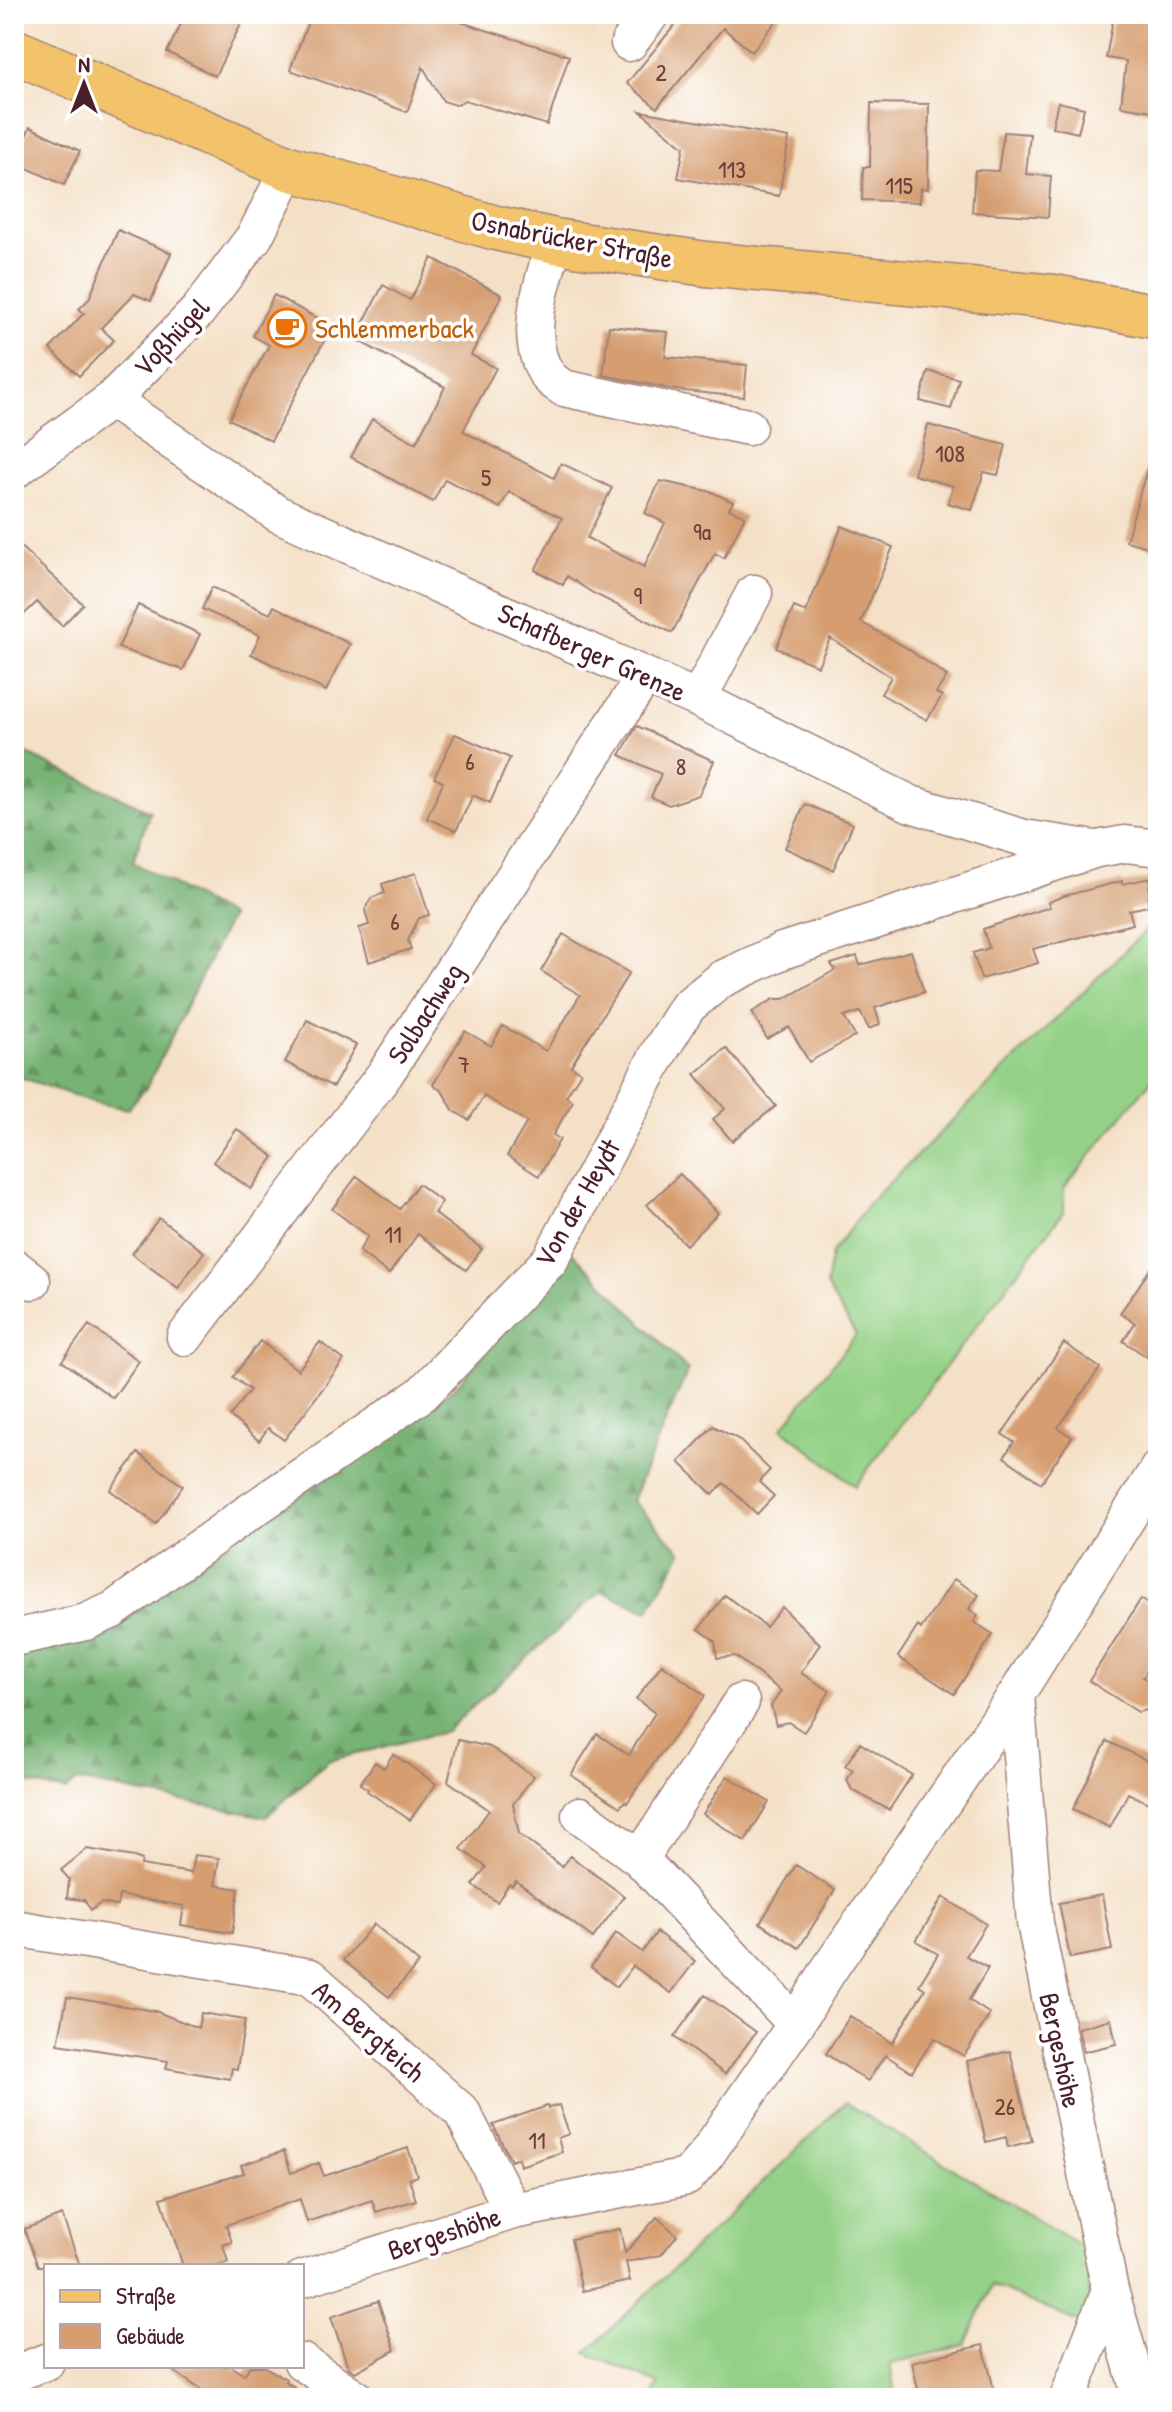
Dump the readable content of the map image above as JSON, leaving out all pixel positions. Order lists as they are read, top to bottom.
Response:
{
  "streets": {
    "main road": ["Osnabrücker Straße"],
    "street": [
      "Voßhügel",
      "Schafberger Grenze",
      "Solbachweg",
      "Von der Heydt",
      "Am Bergteich",
      "Bergeshöhe"
    ]
  },
  "crossings": [
    ["Osnabrücker Straße", "Voßhügel"],
    ["Voßhügel", "Schafberger Grenze"],
    ["Schafberger Grenze", "Solbachweg"],
    ["Schafberger Grenze", "Von der Heydt"],
    ["Am Bergteich", "Bergeshöhe"]
  ],
  "places": {
    "cafe": ["Schlemmerback"]
  },
  "house_numbers": [
    "2",
    "113",
    "115",
    "108",
    "5",
    "9a",
    "9",
    "6",
    "8",
    "6",
    "7",
    "11",
    "26",
    "11"
  ],
  "legend": ["Straße", "Gebäude"],
  "north": "top"
}
